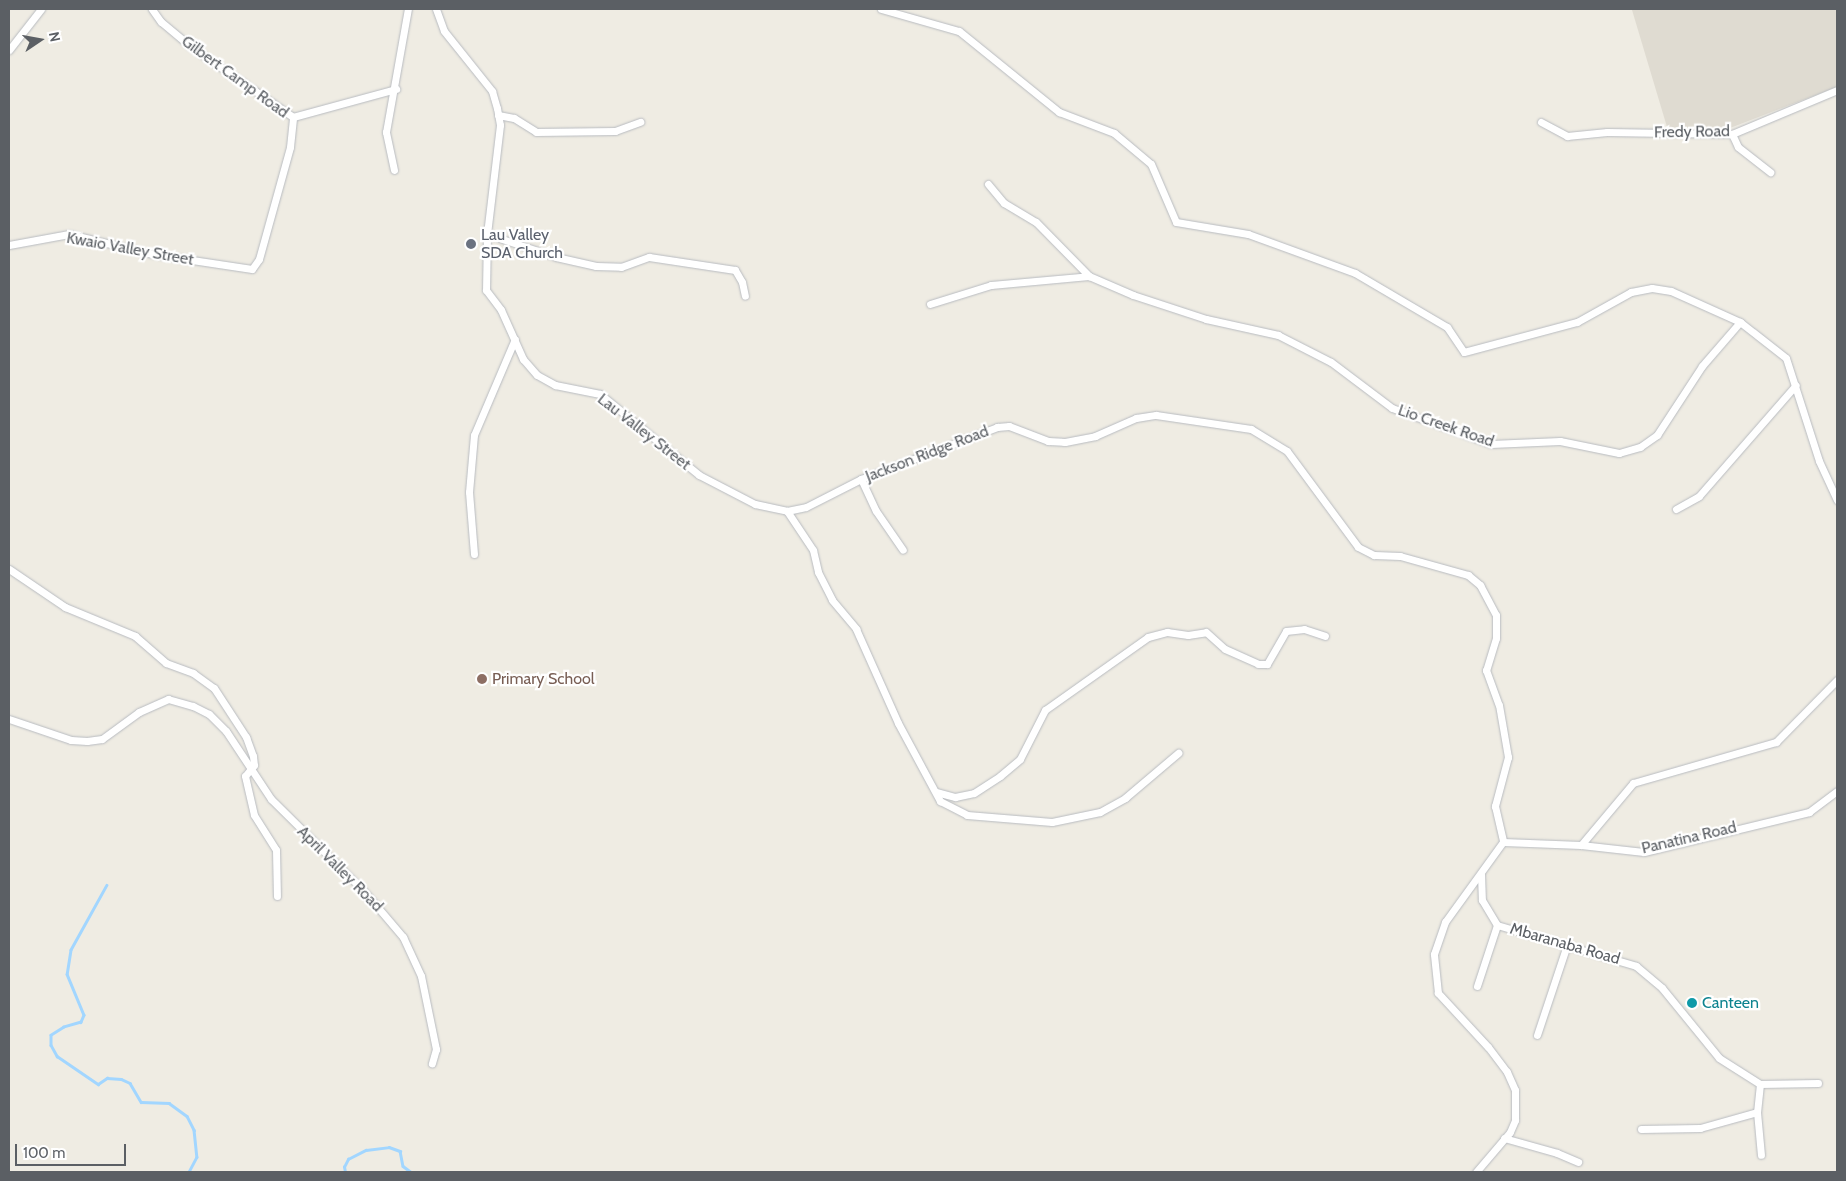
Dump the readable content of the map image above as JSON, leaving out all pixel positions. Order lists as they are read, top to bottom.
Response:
{
  "streets": {
    "street": [
      "Gilbert Camp Road",
      "Fredy Road",
      "Kwaio Valley Street",
      "Lio Creek Road",
      "Lau Valley Street",
      "Jackson Ridge Road",
      "Panatina Road",
      "April Valley Road",
      "Mbaranaba Road"
    ]
  },
  "crossings": [
    ["Gilbert Camp Road", "Kwaio Valley Street"],
    ["Lau Valley Street", "Jackson Ridge Road"],
    ["Jackson Ridge Road", "Panatina Road"]
  ],
  "places": ["Lau Valley SDA Church", "Primary School", "Canteen"],
  "scale_bar": "100 m",
  "north": "right"
}
